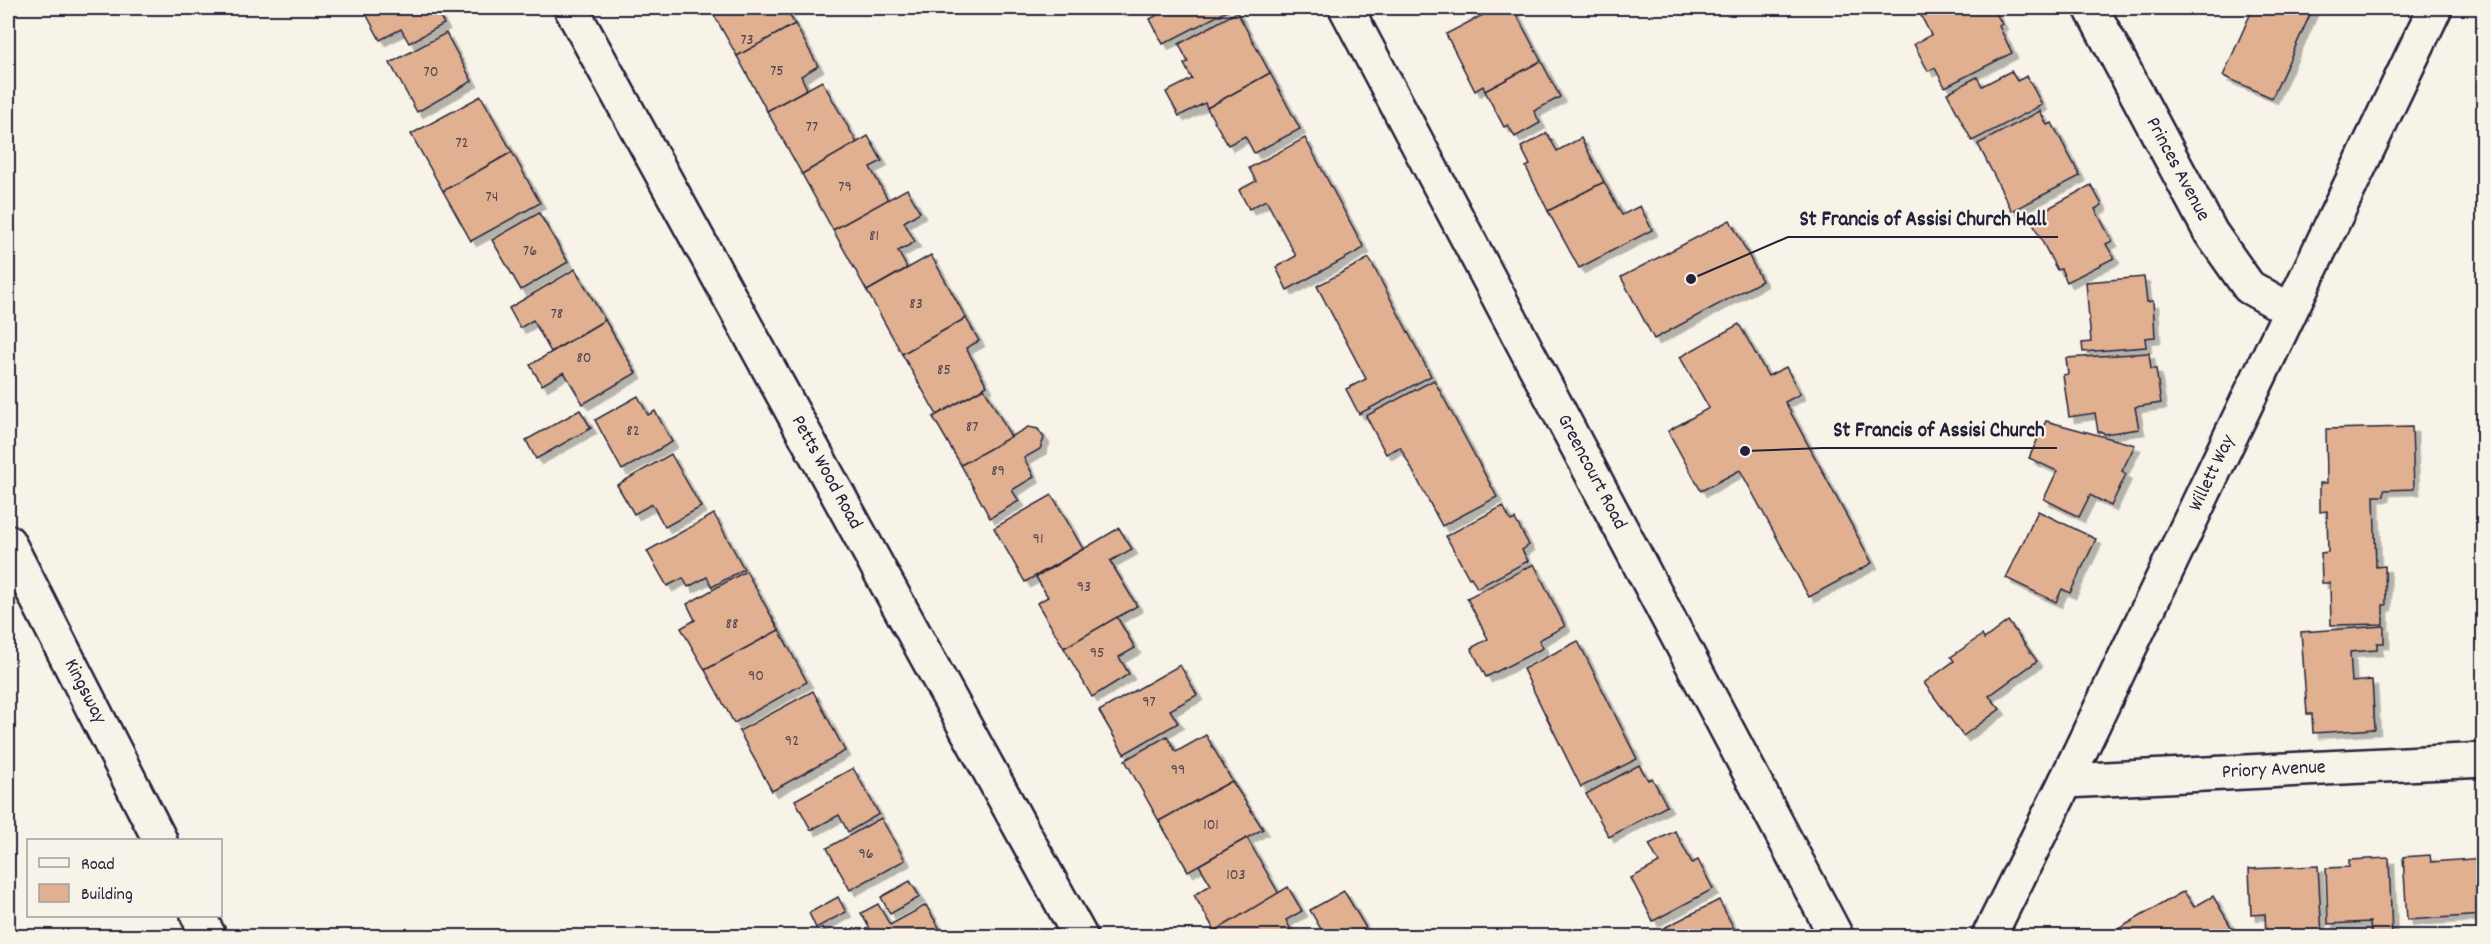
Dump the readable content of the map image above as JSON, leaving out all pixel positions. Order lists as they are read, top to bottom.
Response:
{
  "streets": {
    "street": [
      "Princes Avenue",
      "Petts Wood Road",
      "Greencourt Road",
      "Willett Way",
      "Kingsway",
      "Priory Avenue"
    ]
  },
  "crossings": [
    ["Princes Avenue", "Willett Way"],
    ["Willett Way", "Priory Avenue"]
  ],
  "places": ["St Francis of Assisi Church Hall", "St Francis of Assisi Church"],
  "house_numbers": [
    "73",
    "75",
    "70",
    "77",
    "72",
    "79",
    "74",
    "81",
    "76",
    "83",
    "78",
    "80",
    "85",
    "87",
    "82",
    "89",
    "91",
    "93",
    "88",
    "95",
    "90",
    "97",
    "92",
    "99",
    "101",
    "96",
    "103"
  ],
  "legend": ["Road", "Building"]
}
